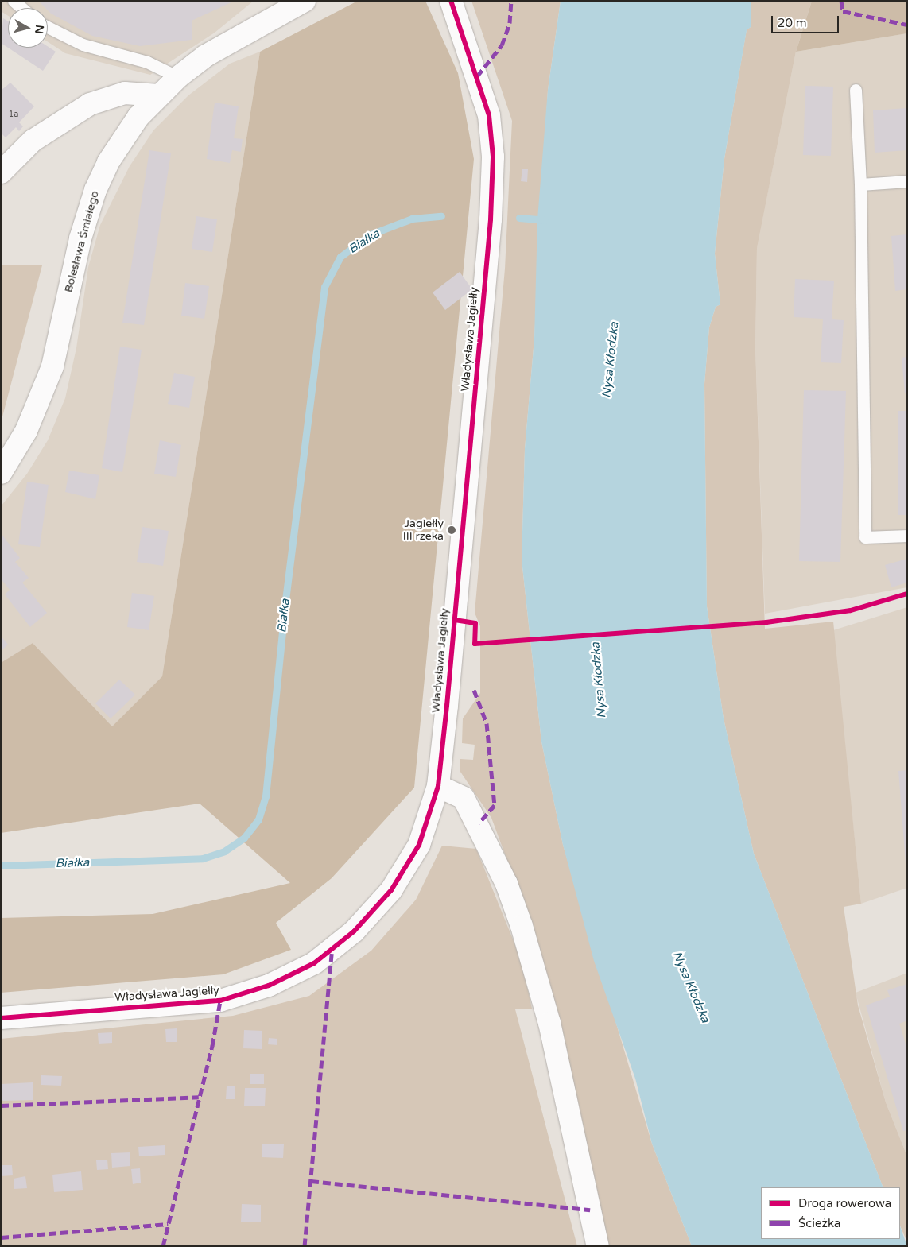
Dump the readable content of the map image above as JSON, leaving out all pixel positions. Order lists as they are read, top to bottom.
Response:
{
  "streets": {
    "street": ["Bolesława Śmiałego", "Władysława Jagiełły"]
  },
  "water": ["Białka", "Nysa Kłodzka"],
  "places": ["Jagiełły III rzeka"],
  "house_numbers": ["1a"],
  "legend": ["Droga rowerowa", "Ścieżka"],
  "scale_bar": "20 m",
  "north": "right"
}
